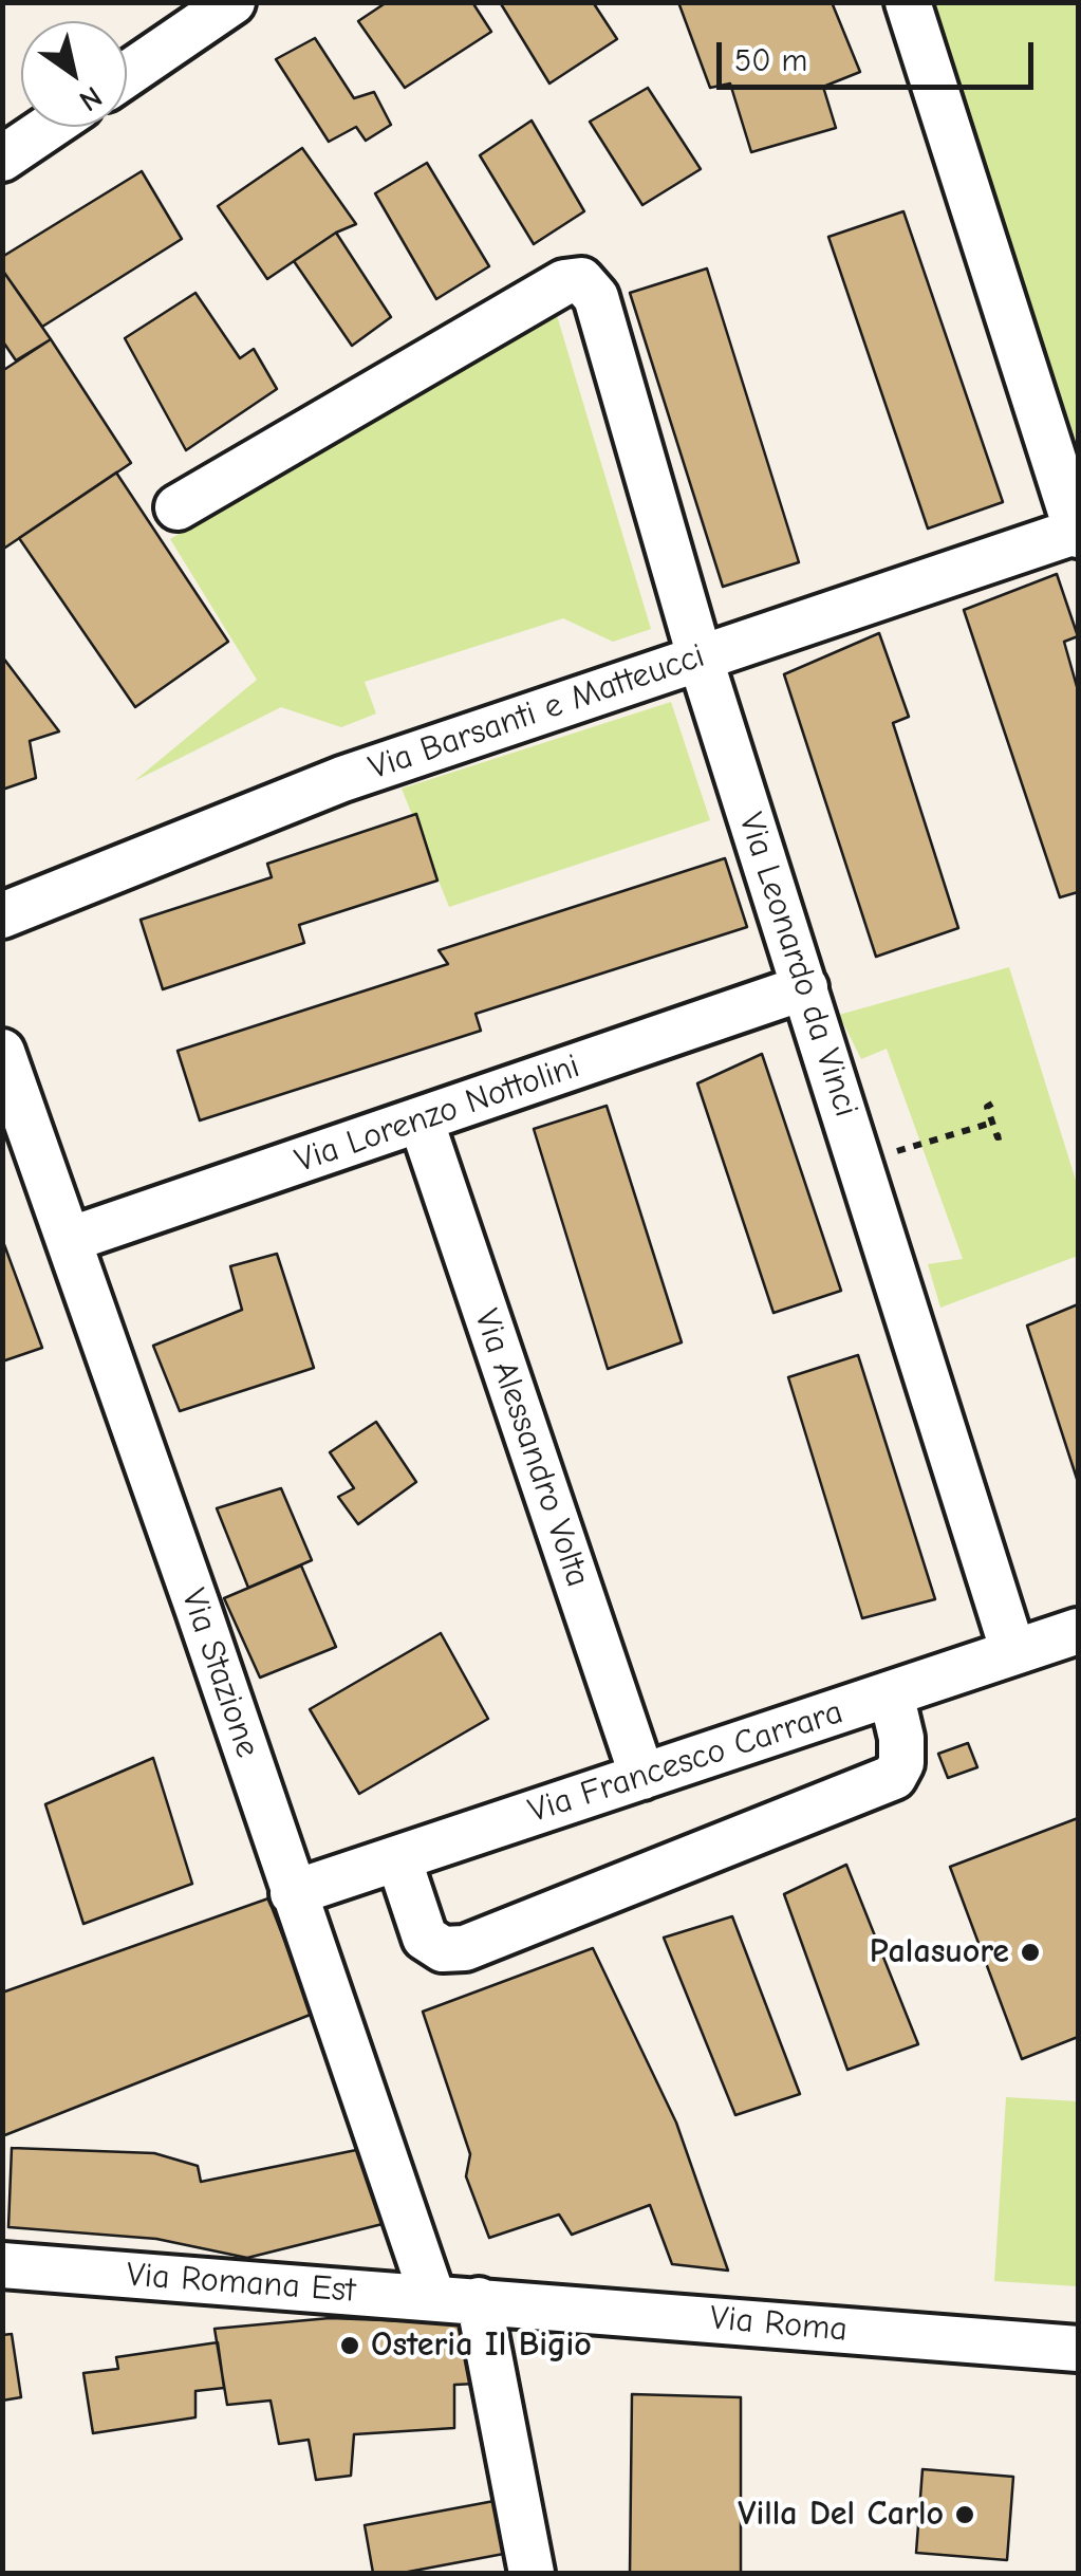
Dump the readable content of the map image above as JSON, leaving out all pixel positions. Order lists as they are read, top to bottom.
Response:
{
  "streets": {
    "street": [
      "Via Barsanti e Matteucci",
      "Via Leonardo da Vinci",
      "Via Lorenzo Nottolini",
      "Via Alessandro Volta",
      "Via Stazione",
      "Via Francesco Carrara",
      "Via Romana Est",
      "Via Roma"
    ]
  },
  "crossings": [
    ["Via Barsanti e Matteucci", "Via Leonardo da Vinci"],
    ["Via Leonardo da Vinci", "Via Lorenzo Nottolini"],
    ["Via Leonardo da Vinci", "Via Francesco Carrara"],
    ["Via Lorenzo Nottolini", "Via Alessandro Volta"],
    ["Via Lorenzo Nottolini", "Via Stazione"],
    ["Via Alessandro Volta", "Via Francesco Carrara"],
    ["Via Stazione", "Via Francesco Carrara"],
    ["Via Stazione", "Via Romana Est"],
    ["Via Romana Est", "Via Roma"]
  ],
  "places": ["Palasuore", "Osteria Il Bigio", "Villa Del Carlo"],
  "scale_bar": "50 m",
  "north": "bottom right"
}
